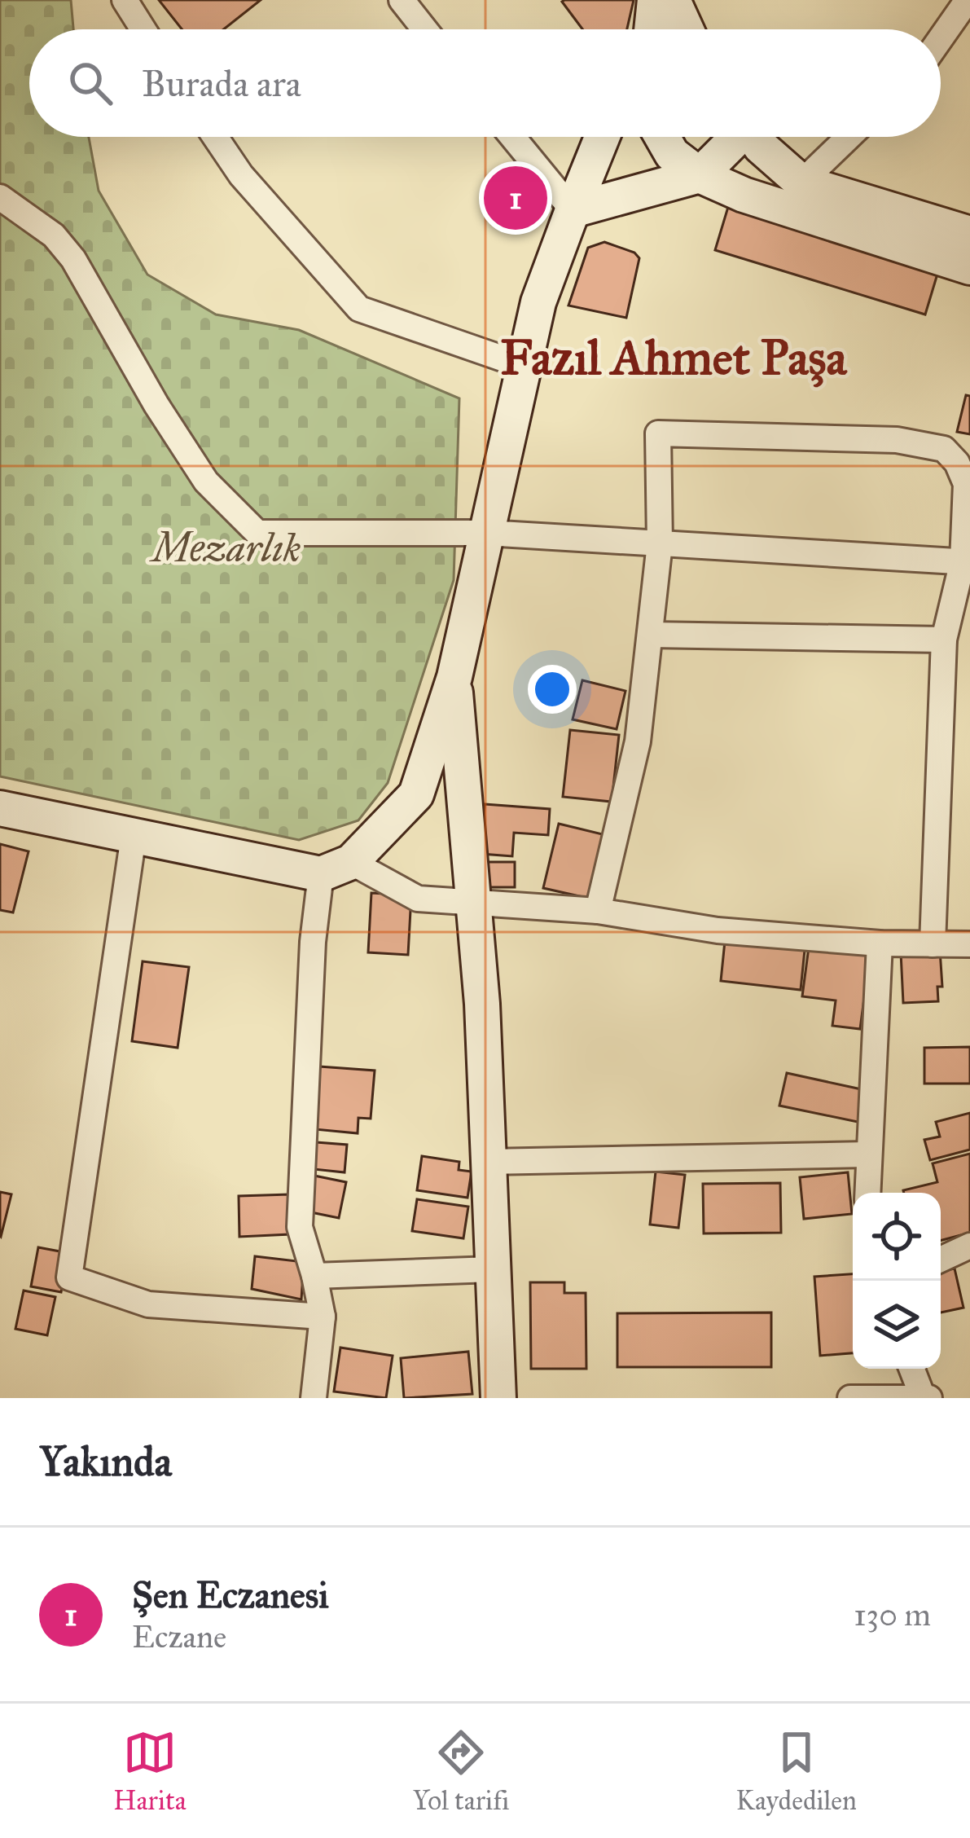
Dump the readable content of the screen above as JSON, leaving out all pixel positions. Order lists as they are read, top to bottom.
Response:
{
  "districts": ["Fazıl Ahmet Paşa"],
  "parks": ["Mezarlık"],
  "page": {
    "search": "Burada ara",
    "pins": "1",
    "heading": "Yakında",
    "list": [
      {
        "mark": "1",
        "name": "Şen Eczanesi",
        "note": "Eczane",
        "value": "130 m"
      }
    ],
    "nav": ["Harita", "Yol tarifi", "Kaydedilen"]
  }
}
